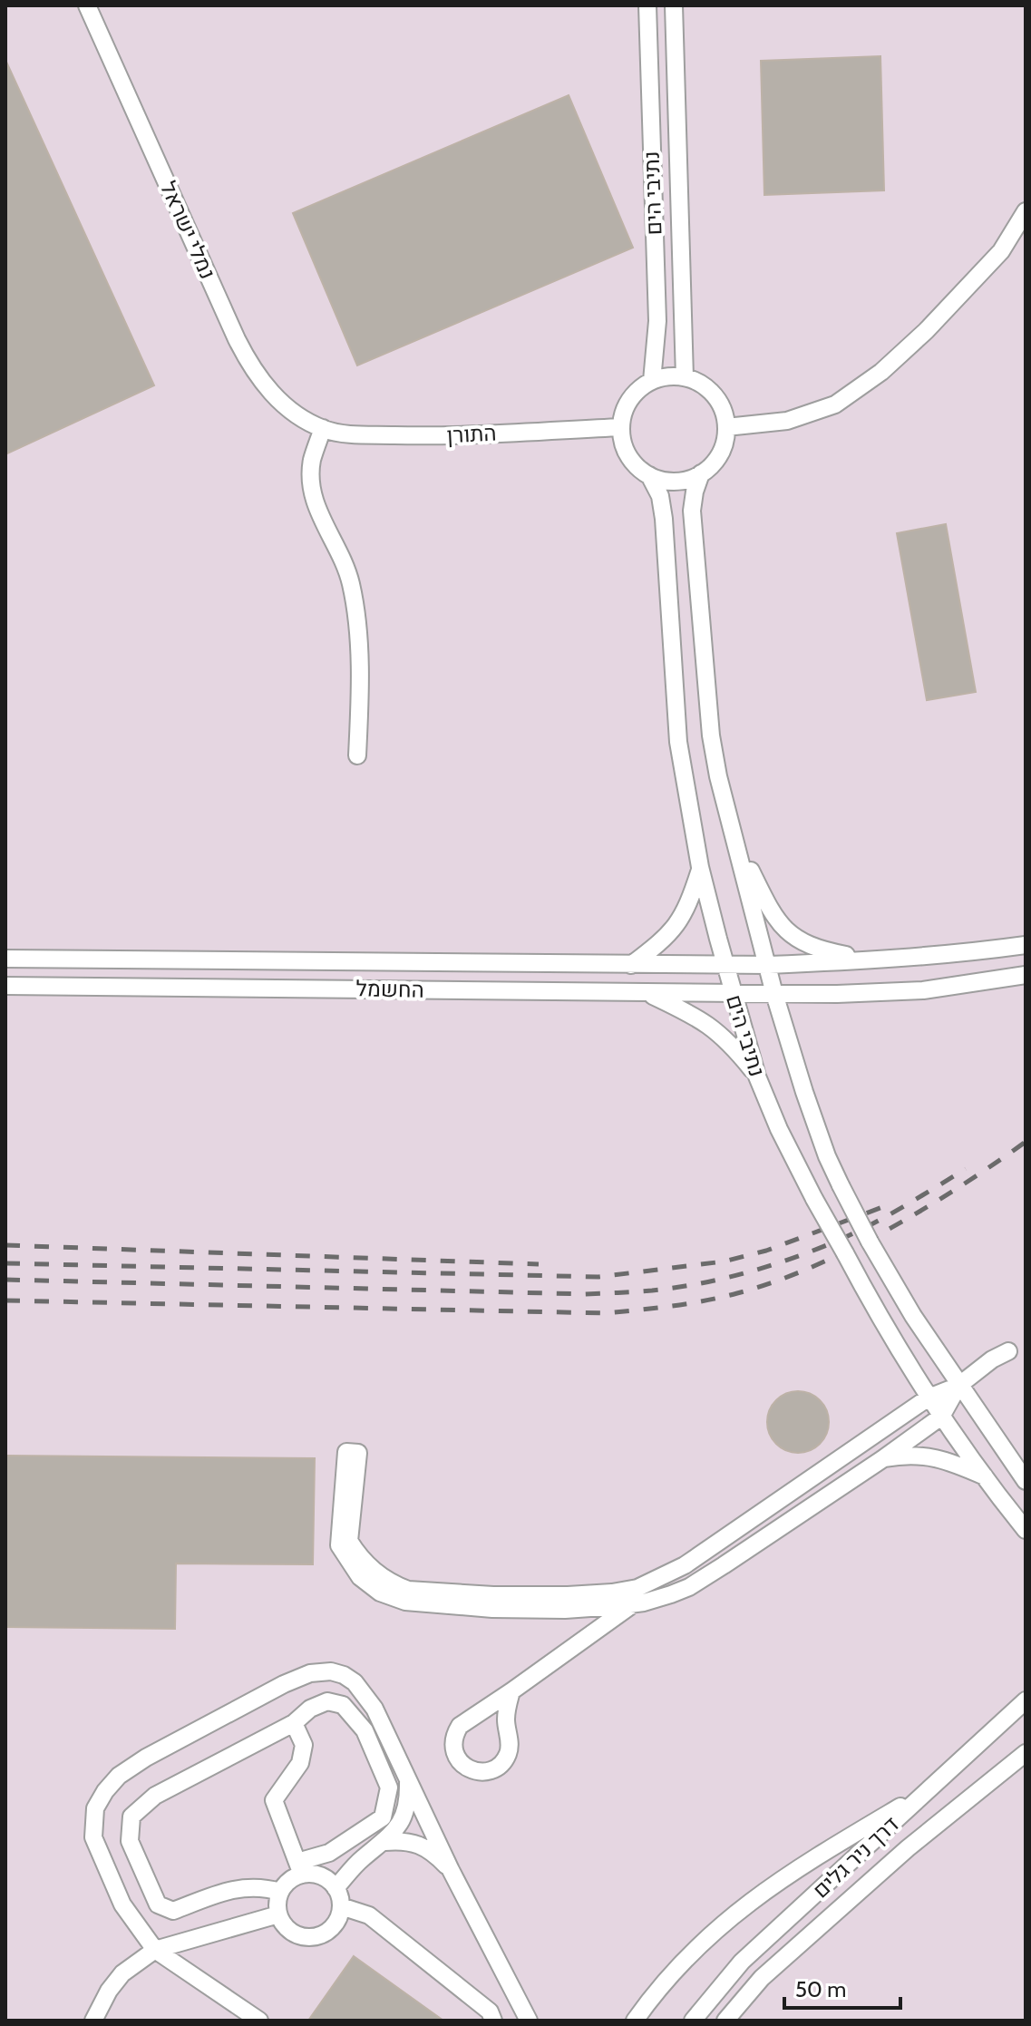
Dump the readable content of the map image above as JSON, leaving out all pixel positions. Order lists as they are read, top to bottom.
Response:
{
  "streets": {
    "street": [
      "נתיבי הים",
      "נמלי ישראל",
      "התורן",
      "החשמל",
      "דרך ניר גלים"
    ]
  },
  "crossings": [
    ["נתיבי הים", "התורן"],
    ["נתיבי הים", "החשמל"],
    ["נמלי ישראל", "התורן"]
  ],
  "scale_bar": "50 m"
}
